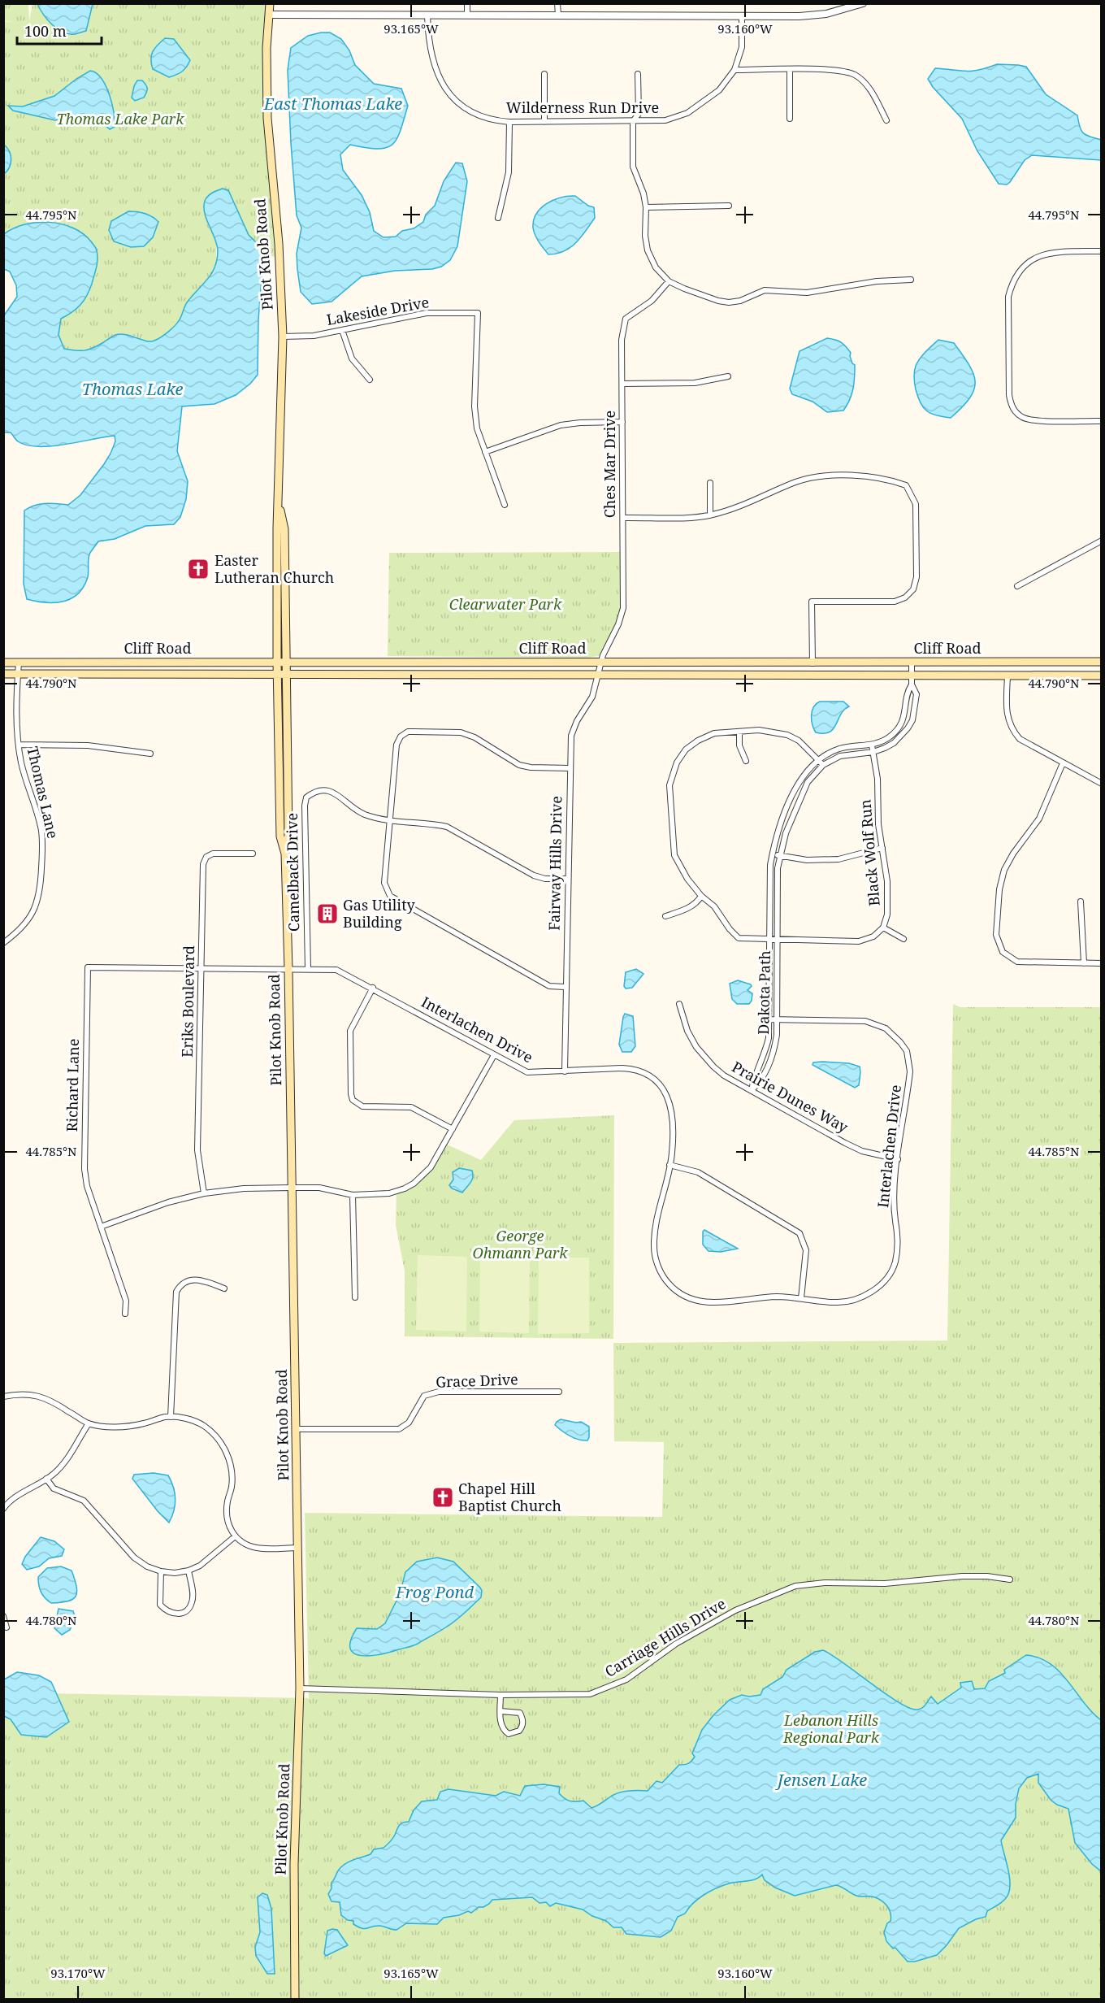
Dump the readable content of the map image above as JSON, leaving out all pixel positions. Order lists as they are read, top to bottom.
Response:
{
  "streets": {
    "main road": ["Pilot Knob Road", "Cliff Road"],
    "street": [
      "Wilderness Run Drive",
      "Lakeside Drive",
      "Ches Mar Drive",
      "Thomas Lane",
      "Black Wolf Run",
      "Fairway Hills Drive",
      "Camelback Drive",
      "Dakota Path",
      "Eriks Boulevard",
      "Interlachen Drive",
      "Richard Lane",
      "Prairie Dunes Way",
      "Grace Drive",
      "Carriage Hills Drive"
    ]
  },
  "crossings": [
    ["Pilot Knob Road", "Lakeside Drive"],
    ["Pilot Knob Road", "Cliff Road"],
    ["Pilot Knob Road", "Interlachen Drive"],
    ["Pilot Knob Road", "Grace Drive"],
    ["Pilot Knob Road", "Carriage Hills Drive"],
    ["Ches Mar Drive", "Cliff Road"],
    ["Ches Mar Drive", "Fairway Hills Drive"],
    ["Cliff Road", "Thomas Lane"],
    ["Cliff Road", "Fairway Hills Drive"],
    ["Cliff Road", "Dakota Path"],
    ["Black Wolf Run", "Dakota Path"],
    ["Fairway Hills Drive", "Camelback Drive"],
    ["Fairway Hills Drive", "Interlachen Drive"],
    ["Camelback Drive", "Interlachen Drive"],
    ["Dakota Path", "Interlachen Drive"],
    ["Dakota Path", "Prairie Dunes Way"],
    ["Eriks Boulevard", "Interlachen Drive"],
    ["Interlachen Drive", "Richard Lane"],
    ["Interlachen Drive", "Prairie Dunes Way"]
  ],
  "water": [
    "East Thomas Lake",
    "Thomas Lake",
    "Frog Pond",
    "Jensen Lake"
  ],
  "parks": [
    "Thomas Lake Park",
    "Clearwater Park",
    "George Ohmann Park",
    "Lebanon Hills Regional Park"
  ],
  "places": {
    "church": ["Easter Lutheran Church", "Chapel Hill Baptist Church"],
    "building": ["Gas Utility Building"]
  },
  "scale_bar": "100 m",
  "coordinates": [
    "93.165°W",
    "93.160°W",
    "44.795°N",
    "44.790°N",
    "44.785°N",
    "44.780°N",
    "93.170°W"
  ]
}
